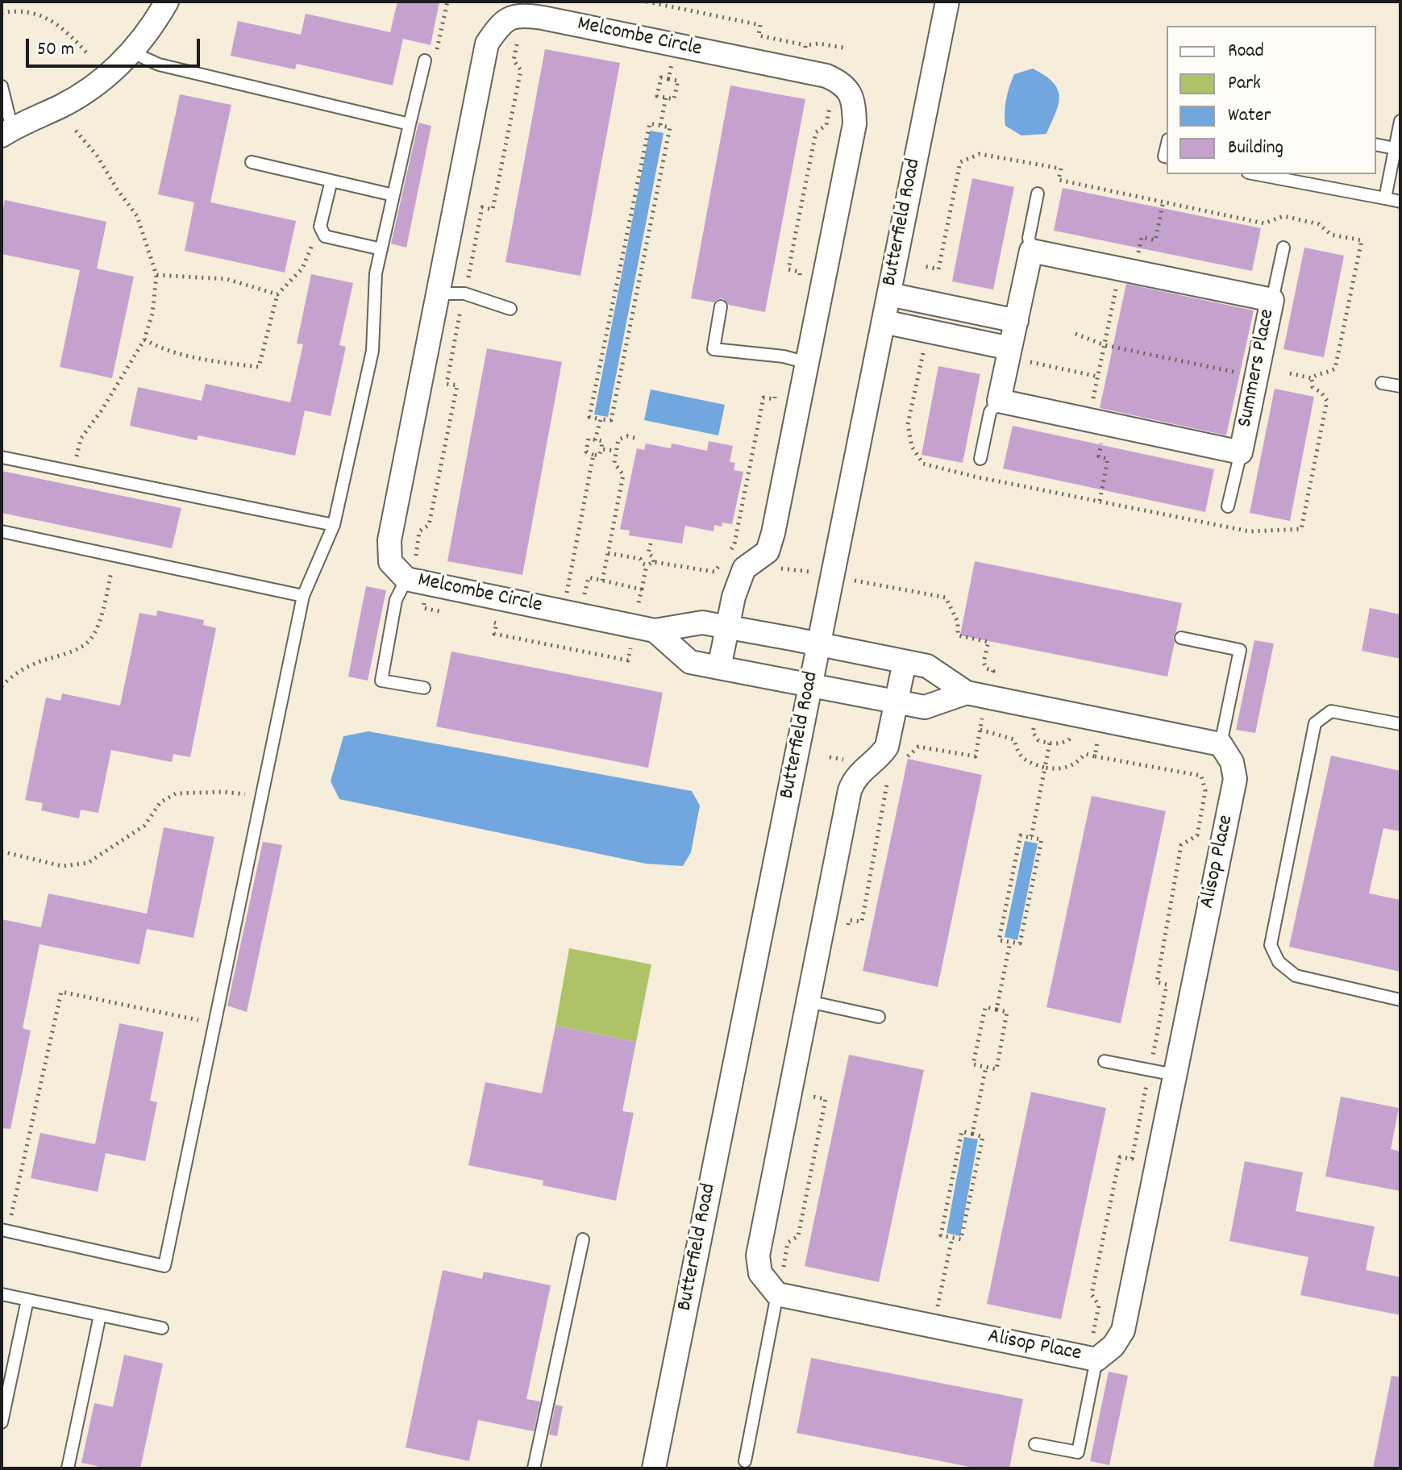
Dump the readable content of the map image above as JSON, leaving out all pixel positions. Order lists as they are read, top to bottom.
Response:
{
  "streets": {
    "street": [
      "Melcombe Circle",
      "Butterfield Road",
      "Summers Place",
      "Alisop Place"
    ]
  },
  "crossings": [
    ["Melcombe Circle", "Butterfield Road"]
  ],
  "legend": [
    "Road",
    "Park",
    "Water",
    "Building"
  ],
  "scale_bar": "50 m"
}
